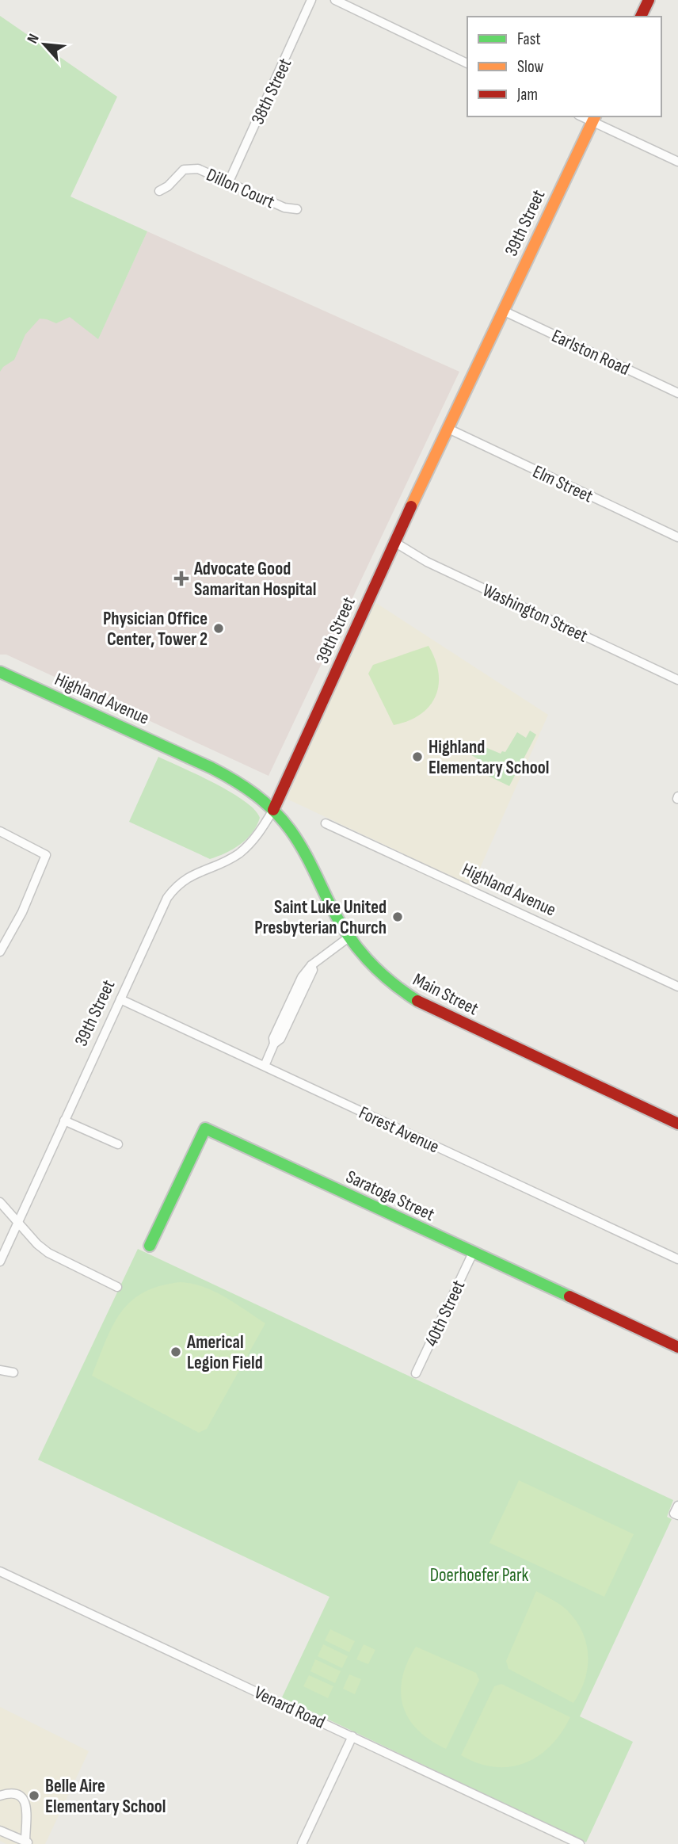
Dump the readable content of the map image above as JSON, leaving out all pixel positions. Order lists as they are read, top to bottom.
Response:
{
  "streets": {
    "street": [
      "38th Street",
      "Dillon Court",
      "39th Street",
      "Earlston Road",
      "Elm Street",
      "Washington Street",
      "Highland Avenue",
      "Main Street",
      "Forest Avenue",
      "Saratoga Street",
      "40th Street",
      "Venard Road"
    ]
  },
  "crossings": [
    ["38th Street", "Dillon Court"],
    ["39th Street", "Earlston Road"],
    ["39th Street", "Elm Street"],
    ["39th Street", "Washington Street"],
    ["39th Street", "Highland Avenue"],
    ["39th Street", "Main Street"],
    ["39th Street", "Forest Avenue"],
    ["Highland Avenue", "Main Street"],
    ["Saratoga Street", "40th Street"]
  ],
  "parks": ["Doerhoefer Park"],
  "places": {
    "health": ["Advocate Good Samaritan Hospital"],
    "other": [
      "Physician Office Center, Tower 2",
      "Highland Elementary School",
      "Saint Luke United Presbyterian Church",
      "Americal Legion Field",
      "Belle Aire Elementary School"
    ]
  },
  "legend": ["Fast", "Slow", "Jam"],
  "north": "top left"
}
